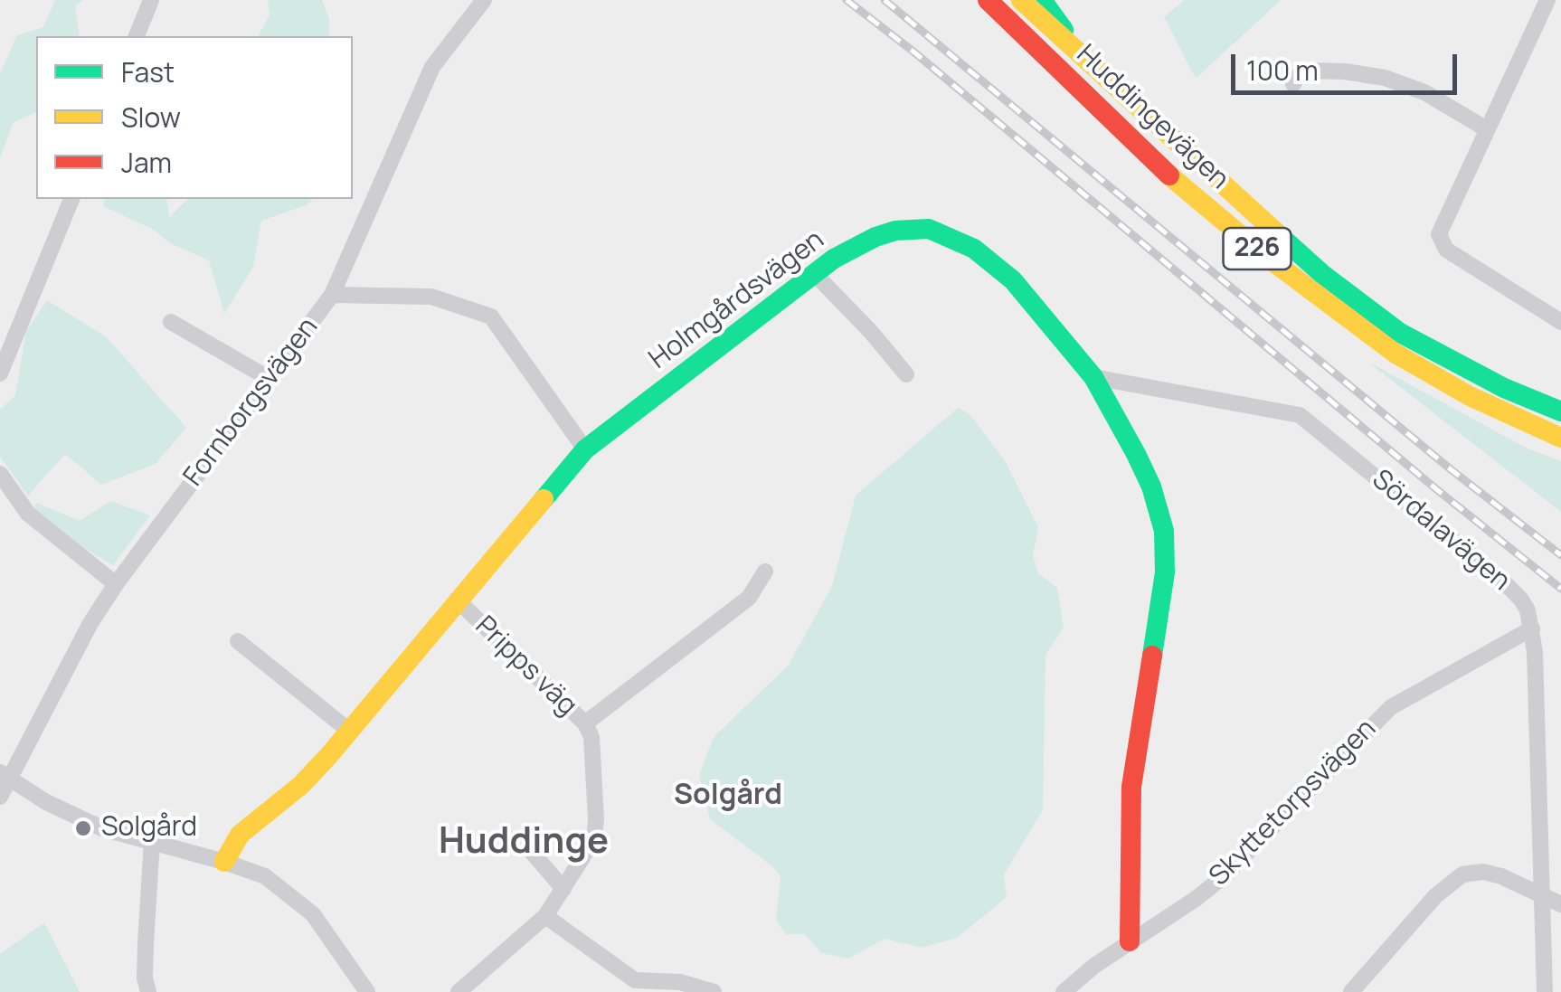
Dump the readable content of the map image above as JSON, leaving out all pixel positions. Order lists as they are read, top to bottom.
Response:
{
  "streets": {
    "street": [
      "Huddingevägen",
      "226",
      "Holmgårdsvägen",
      "Fornborgsvägen",
      "Sördalavägen",
      "Pripps väg",
      "Skyttetorpsvägen"
    ]
  },
  "crossings": [
    ["Holmgårdsvägen", "Sördalavägen"],
    ["Holmgårdsvägen", "Pripps väg"],
    ["Holmgårdsvägen", "Skyttetorpsvägen"],
    ["Sördalavägen", "Skyttetorpsvägen"]
  ],
  "districts": ["Solgård", "Huddinge"],
  "places": ["Solgård"],
  "legend": ["Fast", "Slow", "Jam"],
  "scale_bar": "100 m"
}
